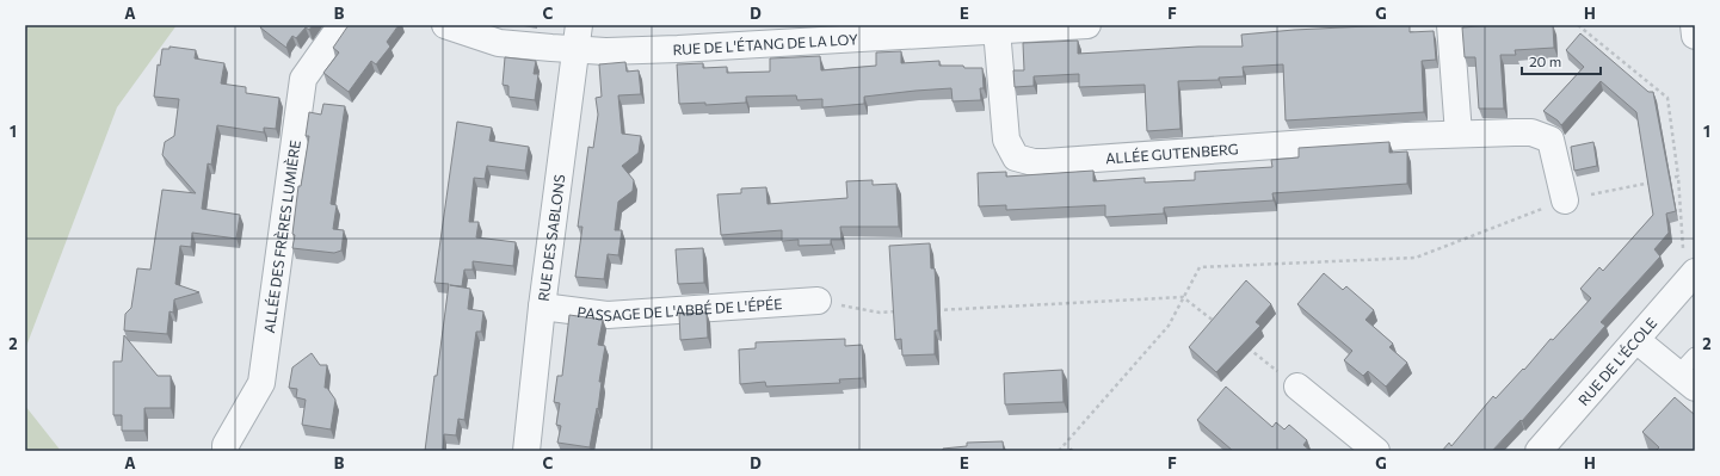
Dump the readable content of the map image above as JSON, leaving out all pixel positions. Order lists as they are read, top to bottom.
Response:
{
  "streets": {
    "street": [
      "RUE DE L'ÉTANG DE LA LOY",
      "ALLÉE GUTENBERG",
      "ALLÉE DES FRÈRES LUMIÈRE",
      "RUE DES SABLONS",
      "PASSAGE DE L'ABBÉ DE L'ÉPÉE",
      "RUE DE L'ÉCOLE"
    ]
  },
  "crossings": [
    ["RUE DE L'ÉTANG DE LA LOY", "ALLÉE GUTENBERG"],
    ["RUE DE L'ÉTANG DE LA LOY", "RUE DES SABLONS"],
    ["RUE DES SABLONS", "PASSAGE DE L'ABBÉ DE L'ÉPÉE"]
  ],
  "scale_bar": "20 m",
  "grid": {
    "columns": [
      "A",
      "B",
      "C",
      "D",
      "E",
      "F",
      "G",
      "H"
    ],
    "rows": ["1", "2"]
  }
}
